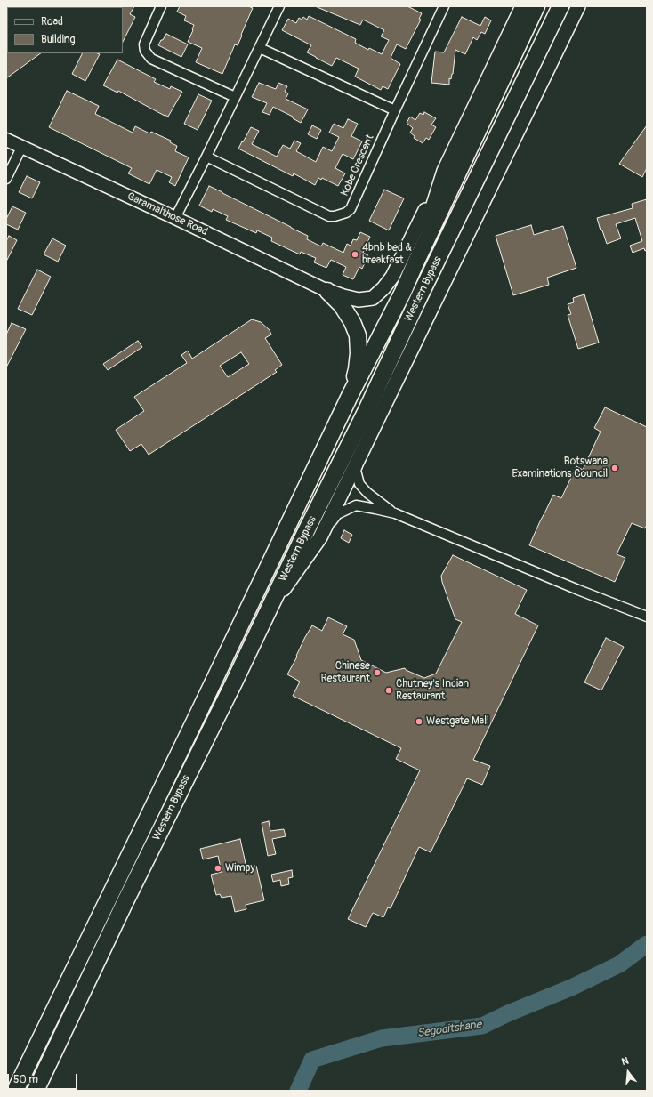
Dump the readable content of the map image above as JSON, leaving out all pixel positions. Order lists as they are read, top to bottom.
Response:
{
  "streets": {
    "highway": ["Western Bypass"],
    "street": ["Kobe Crescent", "Garamalthose Road"]
  },
  "water": ["Segoditshane"],
  "places": [
    "4bnb bed & breakfast",
    "Botswana Examinations Council",
    "Chinese Restaurant",
    "Chutney's Indian Restaurant",
    "Westgate Mall",
    "Wimpy"
  ],
  "legend": ["Road", "Building"],
  "scale_bar": "50 m",
  "north": "top"
}
